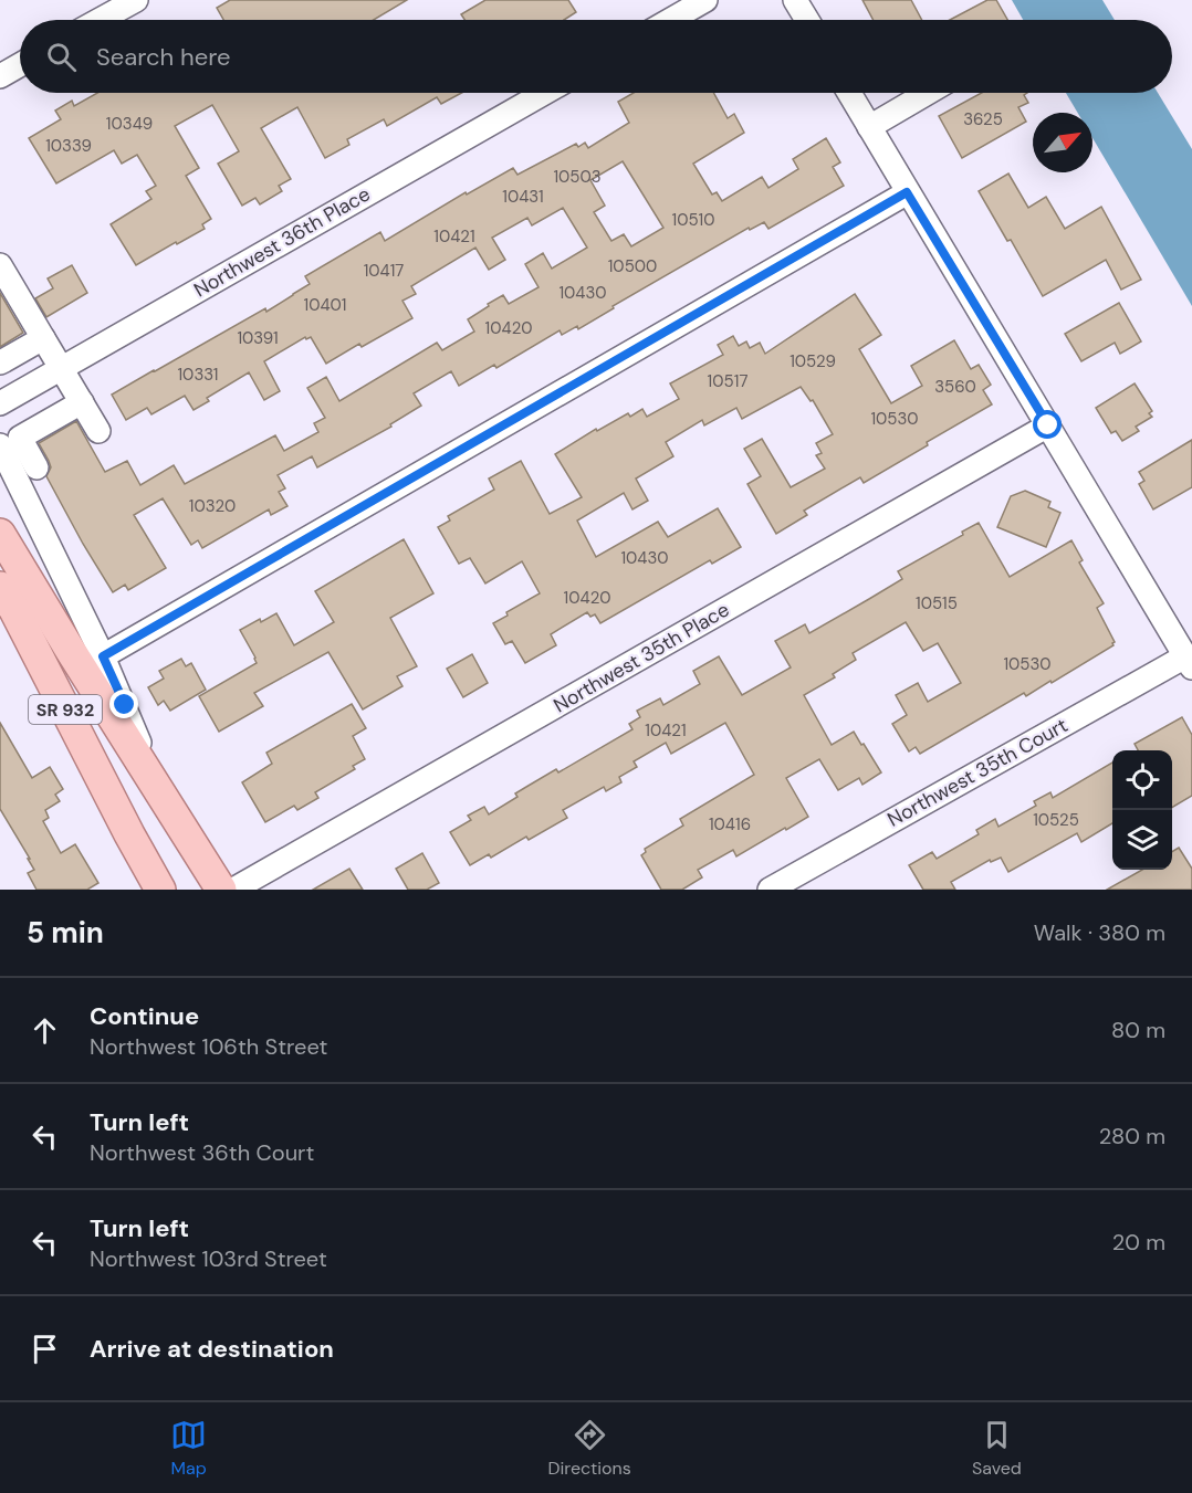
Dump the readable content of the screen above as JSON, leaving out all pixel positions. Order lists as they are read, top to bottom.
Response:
{
  "streets": {
    "main road": ["SR 932"],
    "street": ["Northwest 36th Place", "Northwest 35th Place", "Northwest 35th Court"]
  },
  "house_numbers": [
    "3625",
    "10349",
    "10339",
    "10503",
    "10431",
    "10510",
    "10421",
    "10500",
    "10417",
    "10430",
    "10401",
    "10420",
    "10391",
    "10529",
    "10331",
    "10517",
    "3560",
    "10530",
    "10320",
    "10430",
    "10420",
    "10515",
    "10530",
    "10421",
    "10525",
    "10416"
  ],
  "north": "top right",
  "page": {
    "search": "Search here",
    "heading": ["5 min", "Walk · 380 m"],
    "list": [
      ["Continue", "Northwest 106th Street", "80 m"],
      ["Turn left", "Northwest 36th Court", "280 m"],
      ["Turn left", "Northwest 103rd Street", "20 m"],
      "Arrive at destination"
    ],
    "nav": ["Map", "Directions", "Saved"]
  }
}
